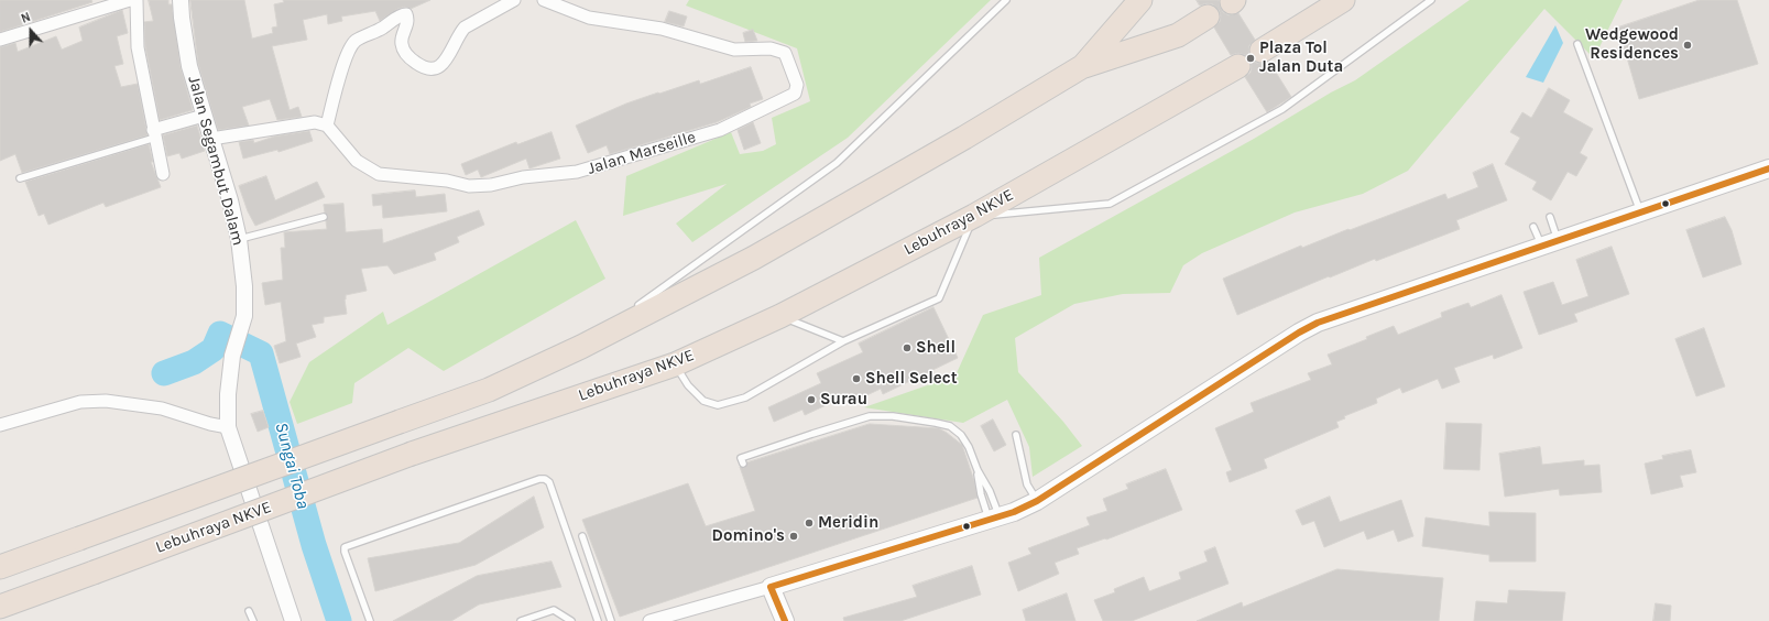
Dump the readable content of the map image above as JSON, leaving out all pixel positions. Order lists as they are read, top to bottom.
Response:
{
  "streets": {
    "highway": ["Lebuhraya NKVE"],
    "street": ["Jalan Marseille", "Jalan Segambut Dalam"]
  },
  "water": ["Sungai Toba"],
  "places": [
    "Wedgewood Residences",
    "Plaza Tol Jalan Duta",
    "Shell",
    "Shell Select",
    "Surau",
    "Meridin",
    "Domino's"
  ],
  "north": "top"
}
